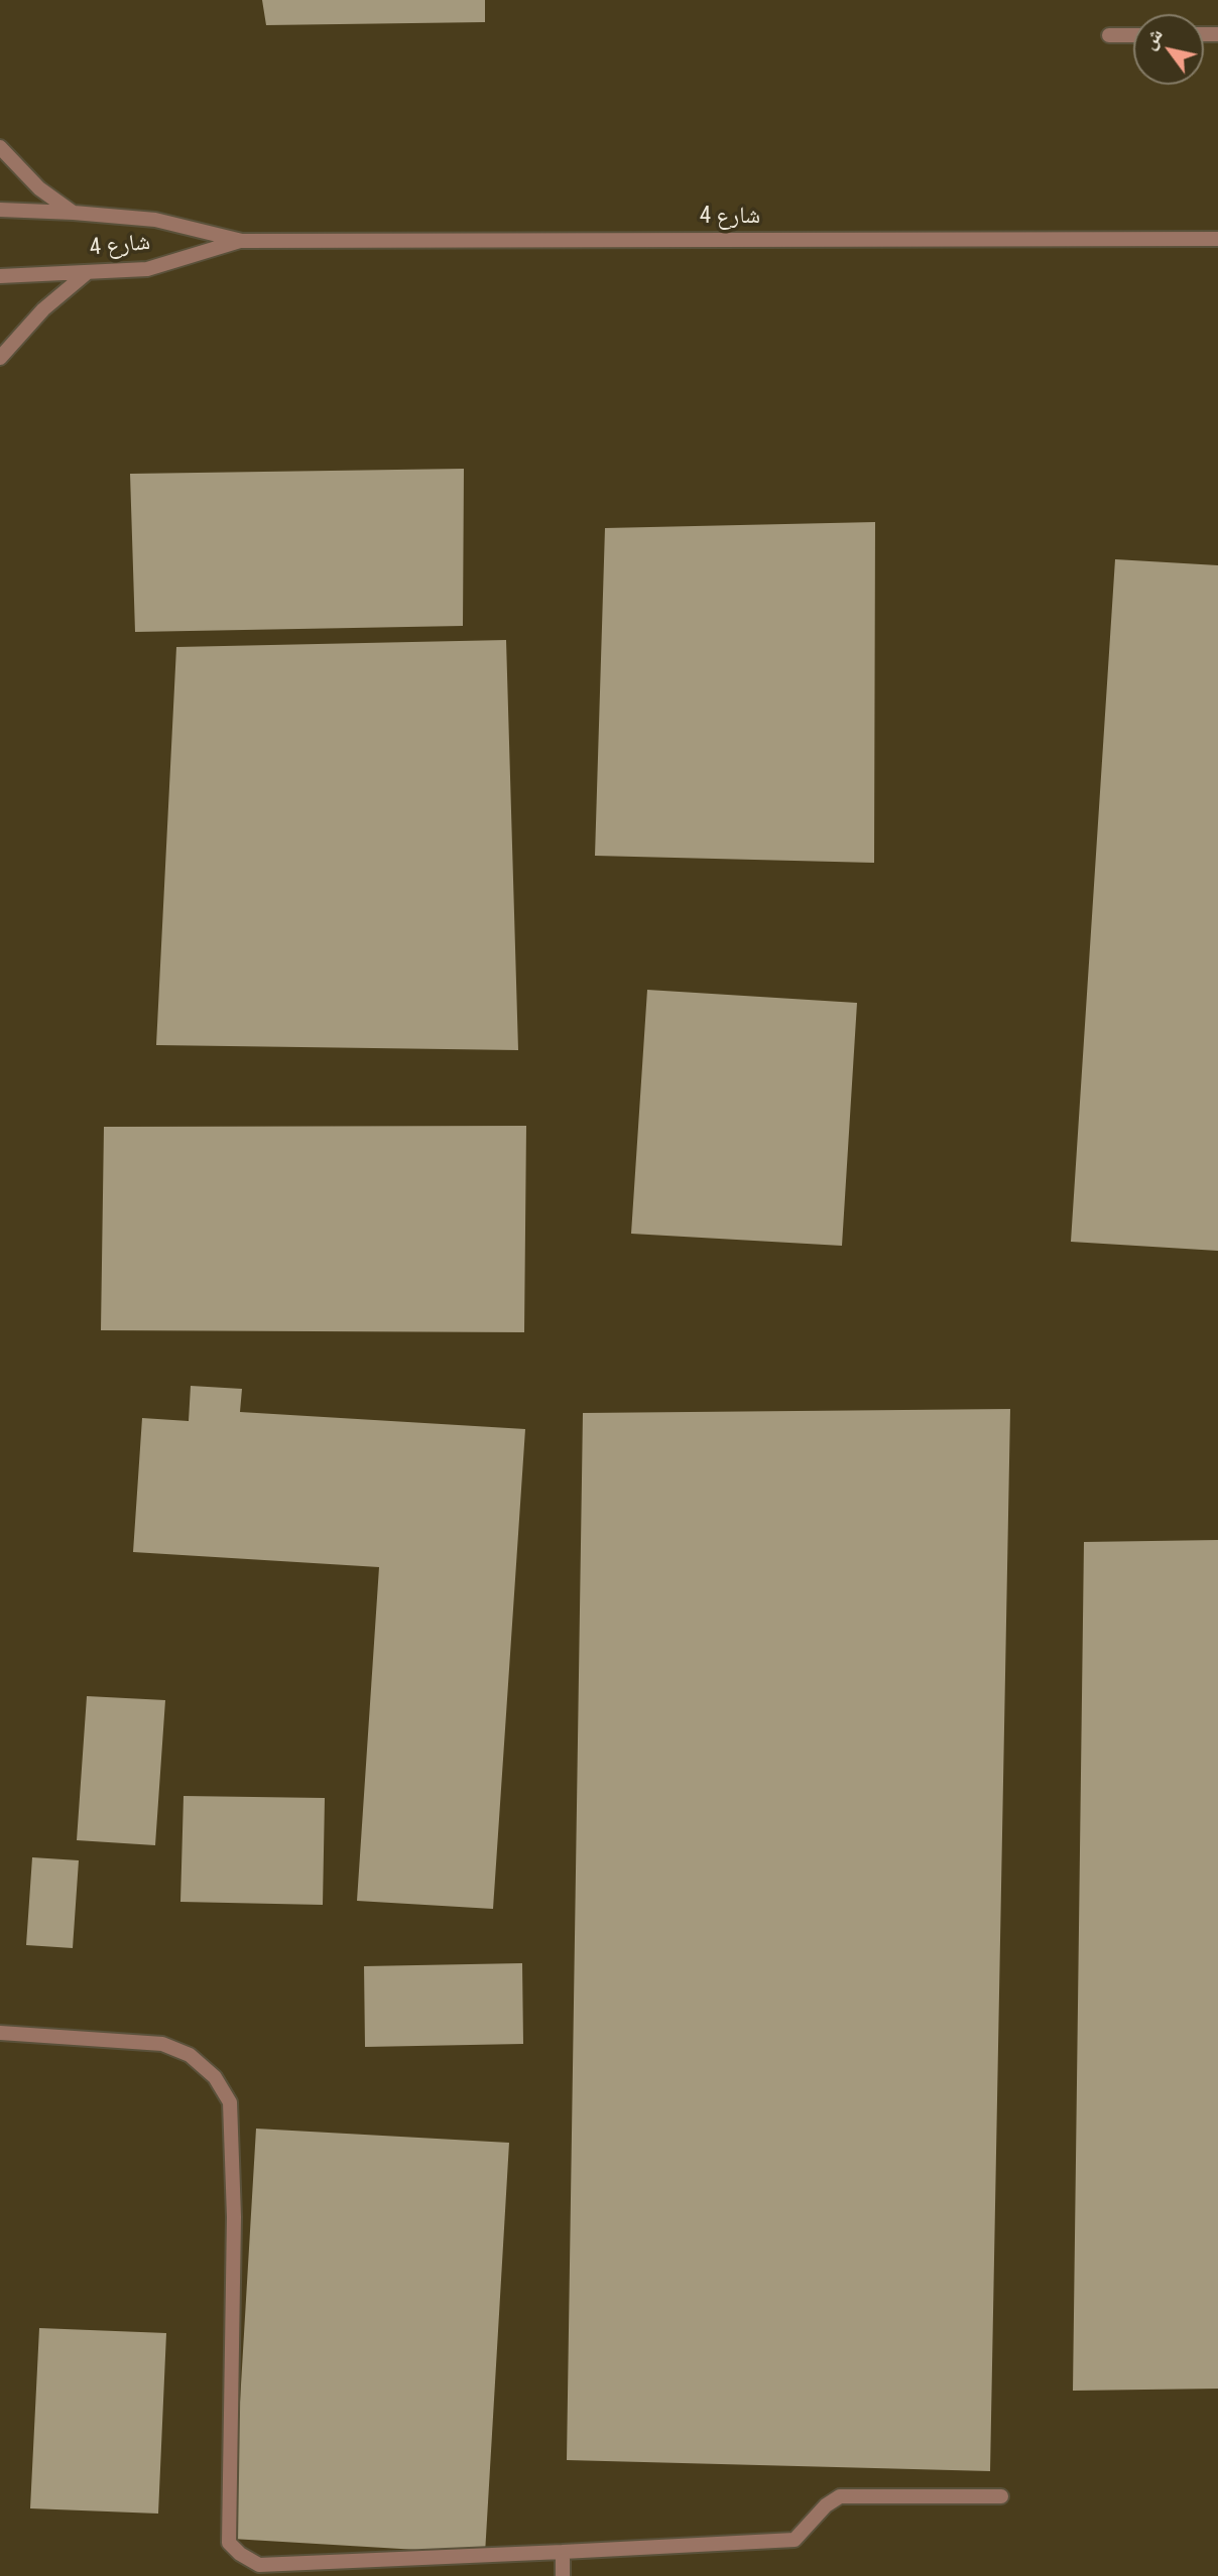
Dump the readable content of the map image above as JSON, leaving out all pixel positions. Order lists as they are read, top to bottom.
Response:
{
  "streets": {
    "street": ["شارع 4"]
  },
  "north": "top left"
}
